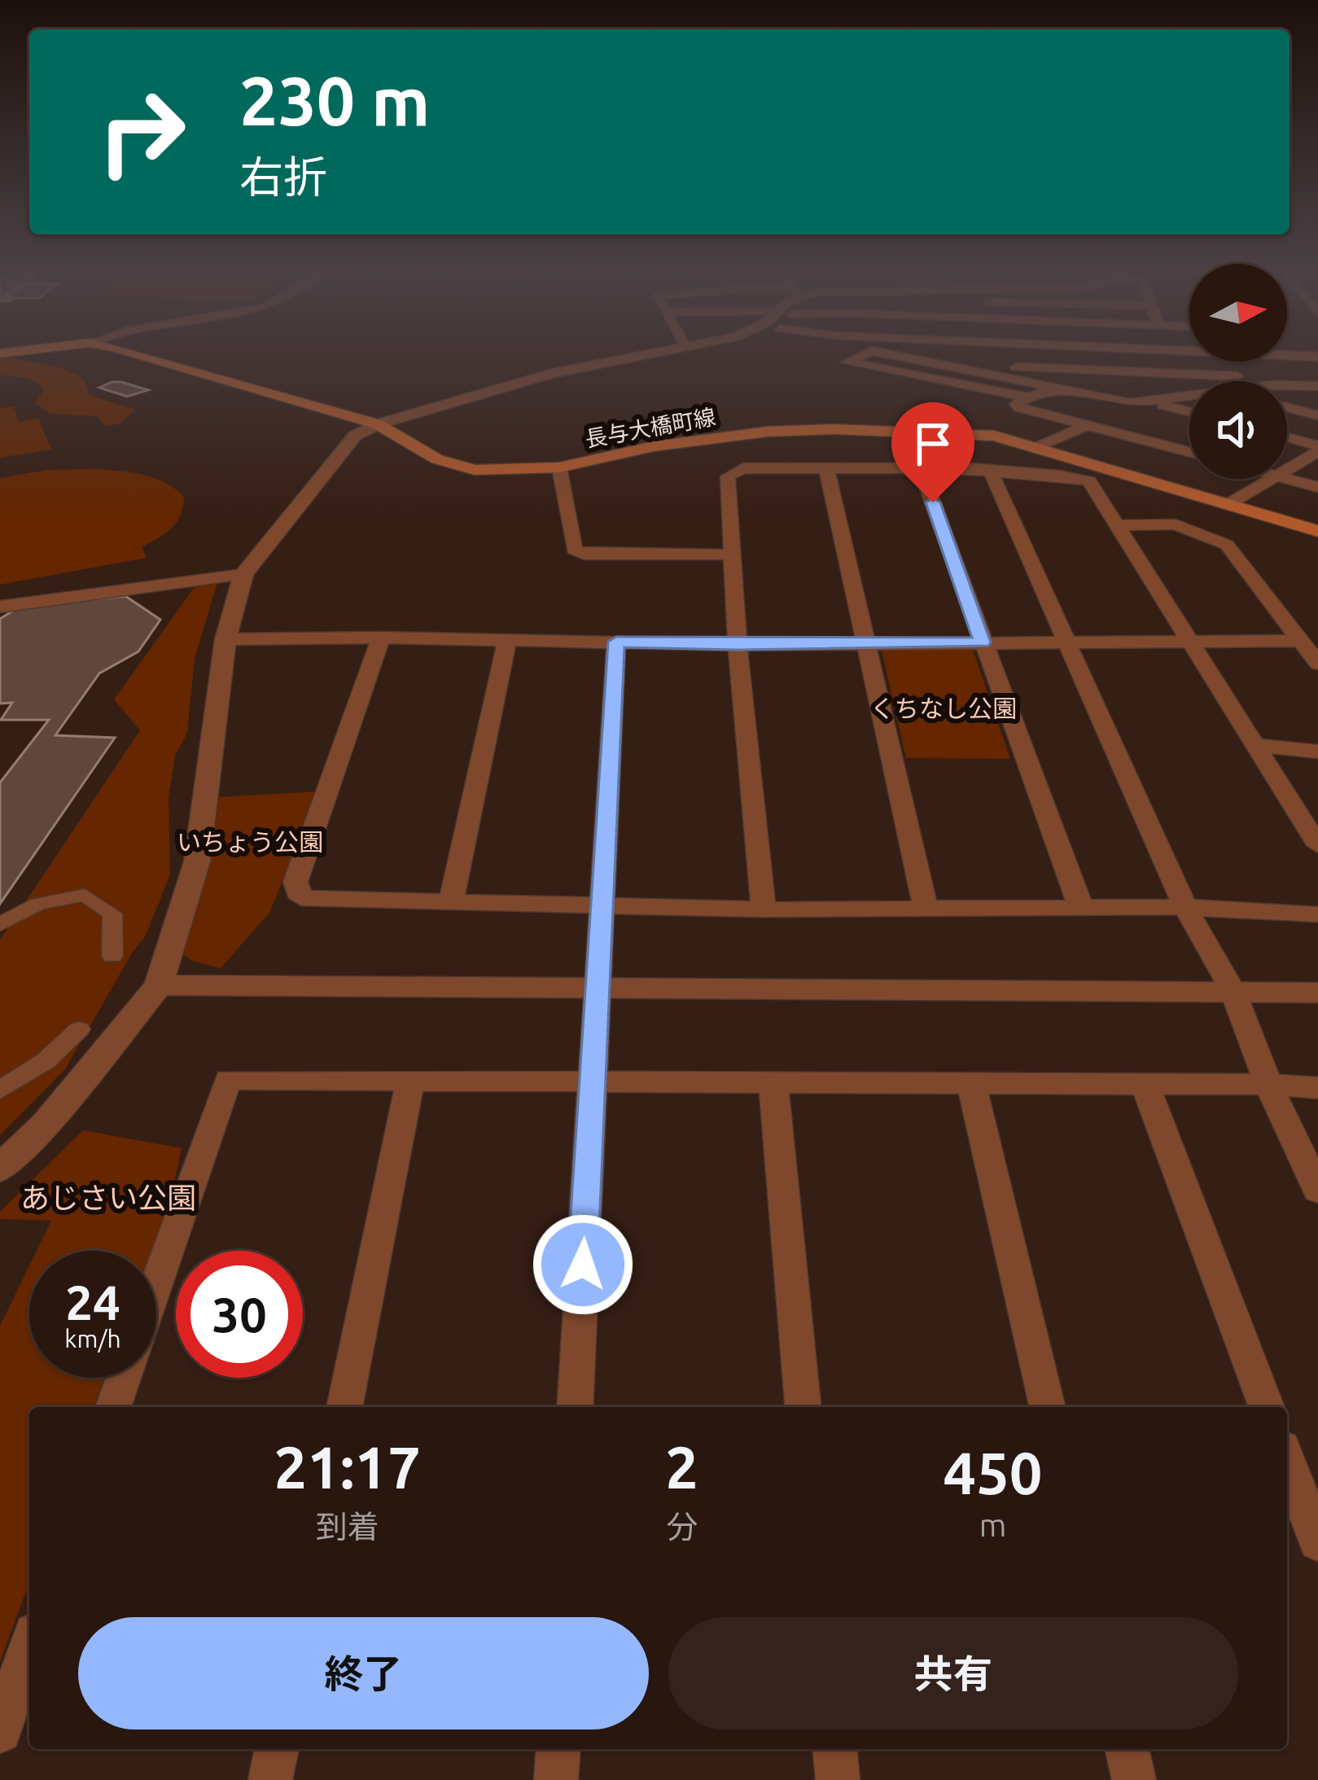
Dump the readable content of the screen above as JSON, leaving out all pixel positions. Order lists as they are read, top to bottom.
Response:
{
  "streets": {
    "main road": ["長与大橋町線"]
  },
  "parks": ["くちなし公園", "いちょう公園", "あじさい公園"],
  "north": "right",
  "page": {
    "turn": ["230 m", "右折"],
    "speed": "24 km/h",
    "limit": "30",
    "eta": [
      "21:17",
      "到着",
      "2",
      "分",
      "450",
      "m"
    ],
    "buttons": ["終了", "共有"]
  }
}
